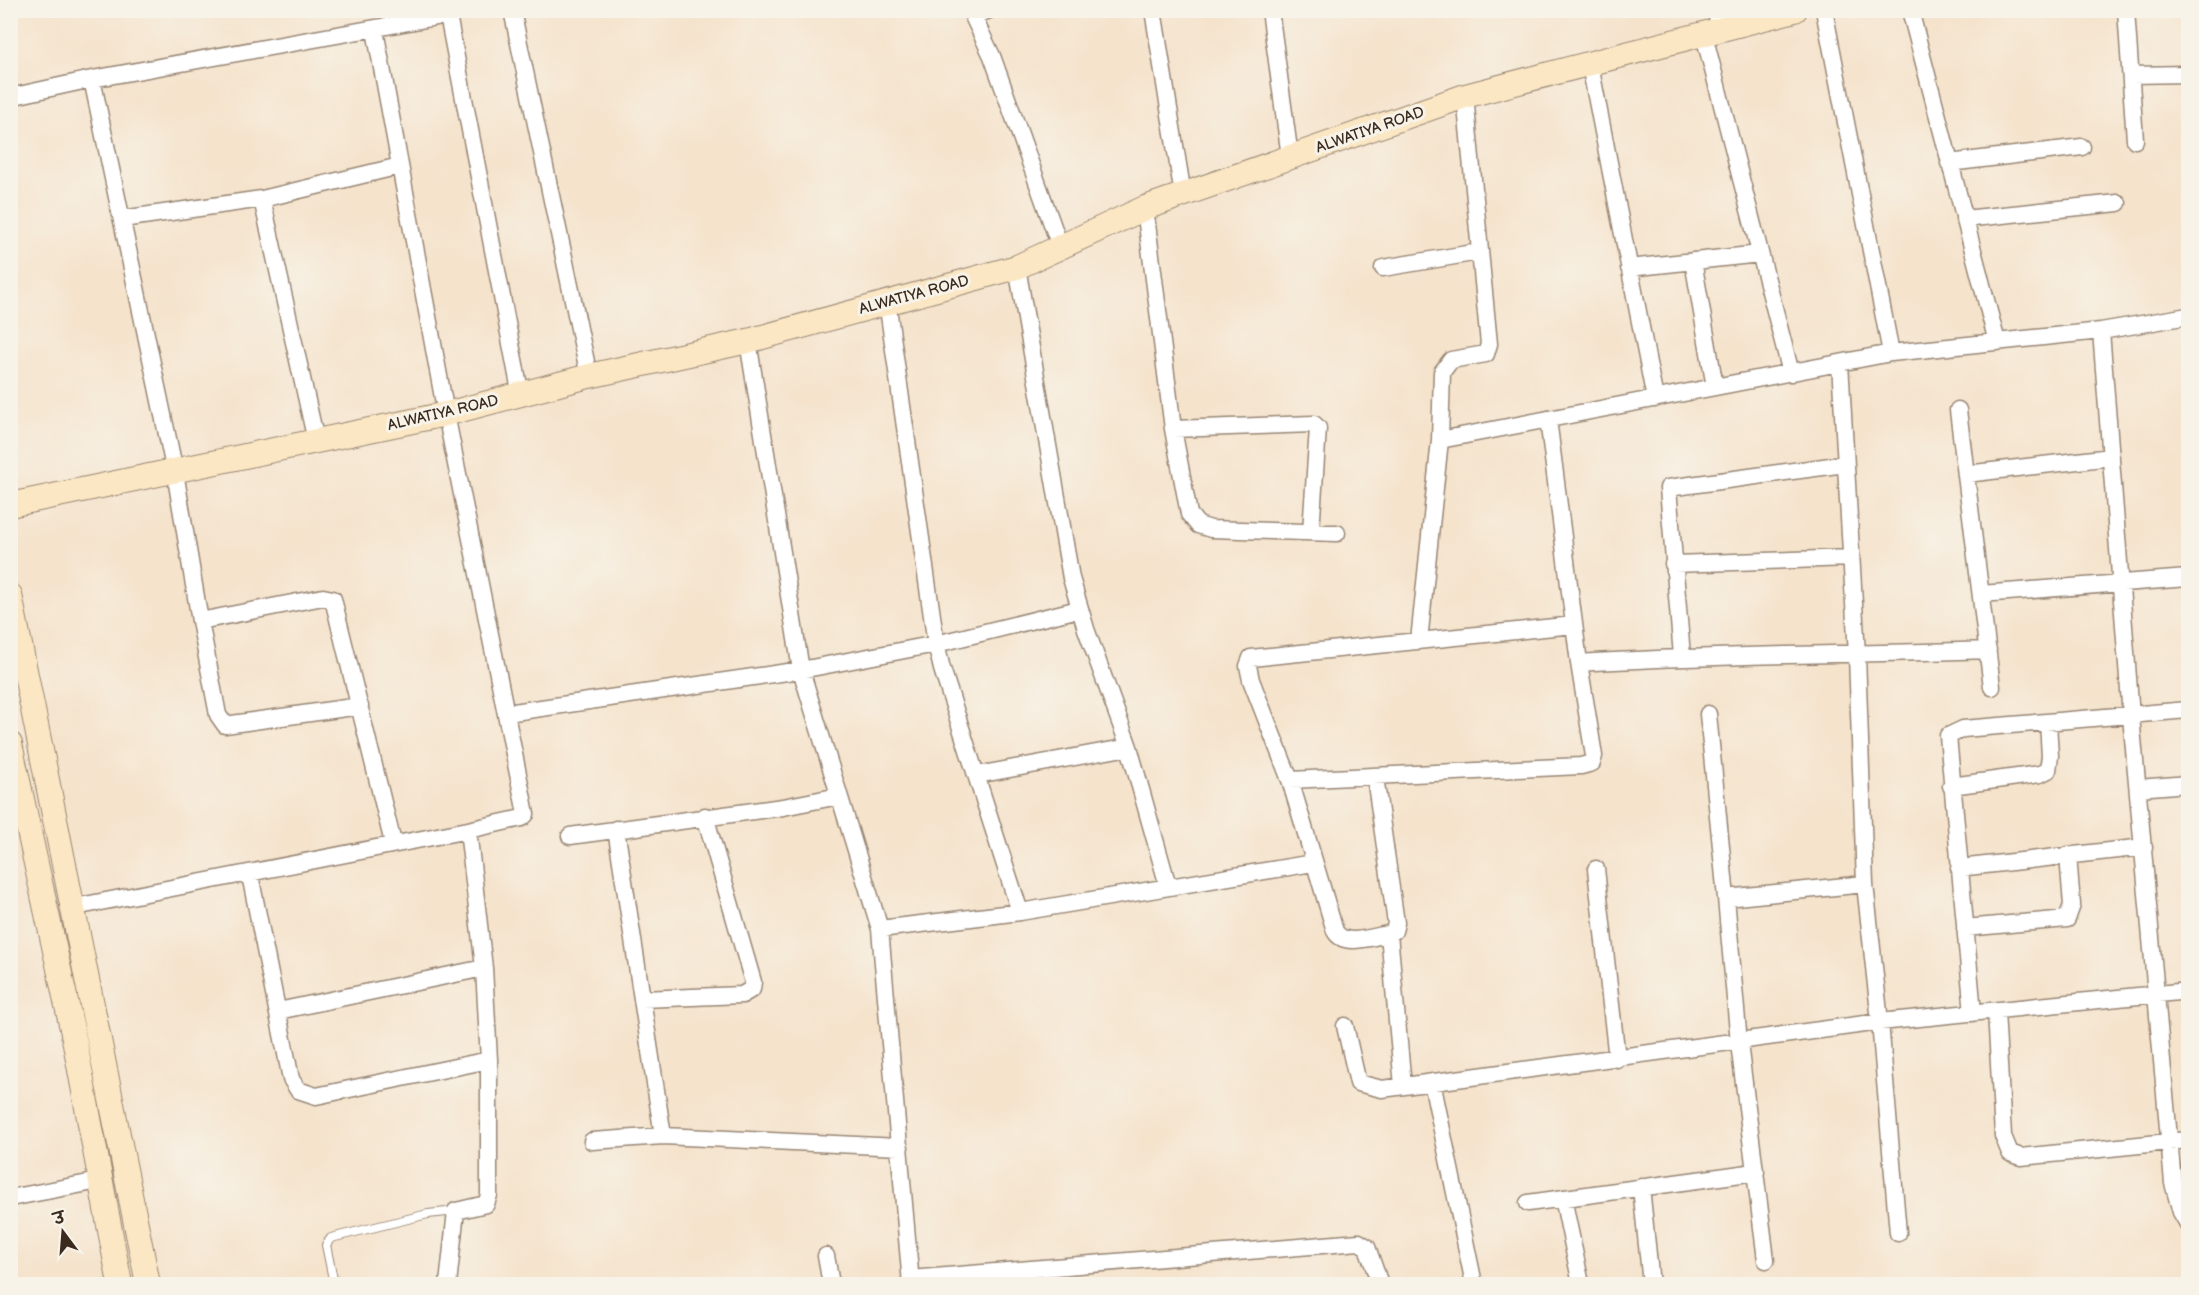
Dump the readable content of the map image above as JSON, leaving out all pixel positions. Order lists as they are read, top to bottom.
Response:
{
  "streets": {
    "street": ["ALWATIYA ROAD"]
  },
  "north": "top"
}
